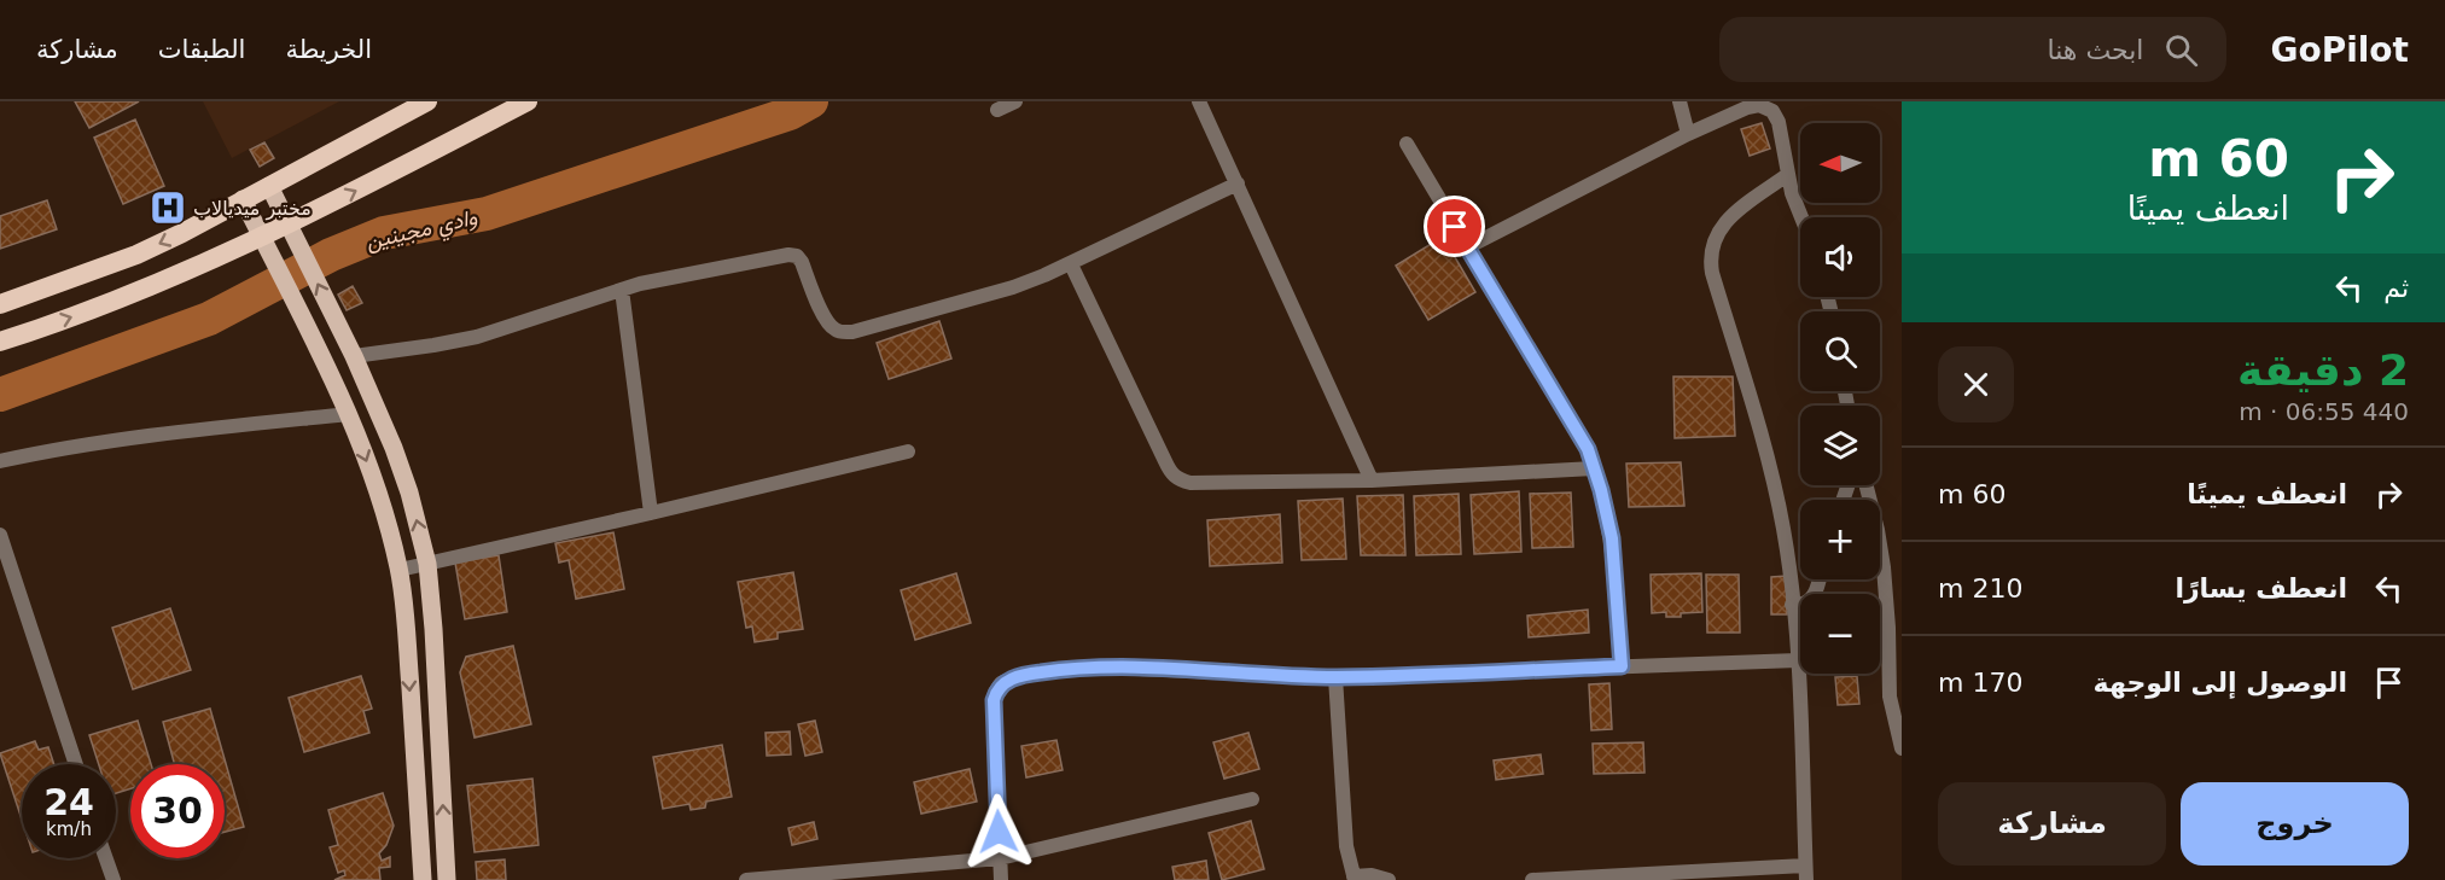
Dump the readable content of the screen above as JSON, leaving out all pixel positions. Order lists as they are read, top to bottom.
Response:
{
  "water": ["وادي مجينين"],
  "places": {
    "hospital": ["مختبر ميديالاب"]
  },
  "north": "left",
  "page": {
    "header": "GoPilot",
    "search": "ابحث هنا",
    "nav": ["الخريطة", "الطبقات", "مشاركة"],
    "turn": ["60 m", "انعطف يمينًا"],
    "map_buttons": ["+", "−"],
    "then": "ثم",
    "heading": ["2 دقيقة", "440 m · 06:55"],
    "list": [
      {
        "name": "انعطف يمينًا",
        "value": "60 m"
      },
      {
        "name": "انعطف يسارًا",
        "value": "210 m"
      },
      {
        "name": "الوصول إلى الوجهة",
        "value": "170 m"
      }
    ],
    "speed": "24 km/h",
    "limit": "30",
    "buttons": ["خروج", "مشاركة"]
  }
}
